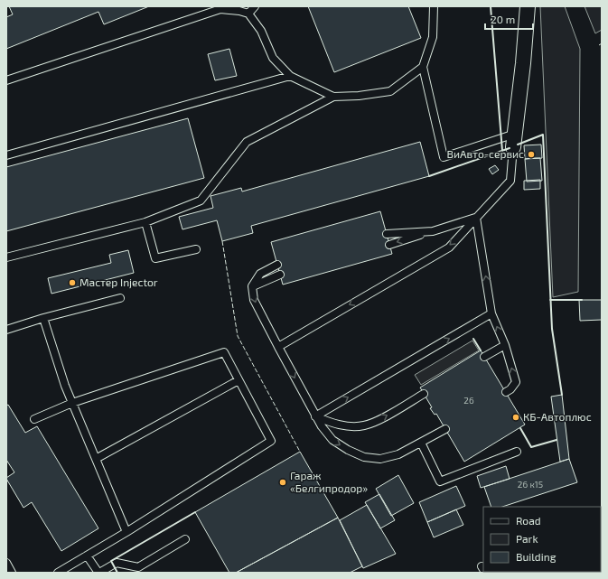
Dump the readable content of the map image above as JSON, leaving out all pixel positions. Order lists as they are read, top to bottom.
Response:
{
  "places": [
    "ВиАвто-сервис",
    "Мастер Injector",
    "КБ-Автоплюс",
    "Гараж «Белгипродор»"
  ],
  "house_numbers": ["26", "26 к15"],
  "legend": ["Road", "Park", "Building"],
  "scale_bar": "20 m"
}
